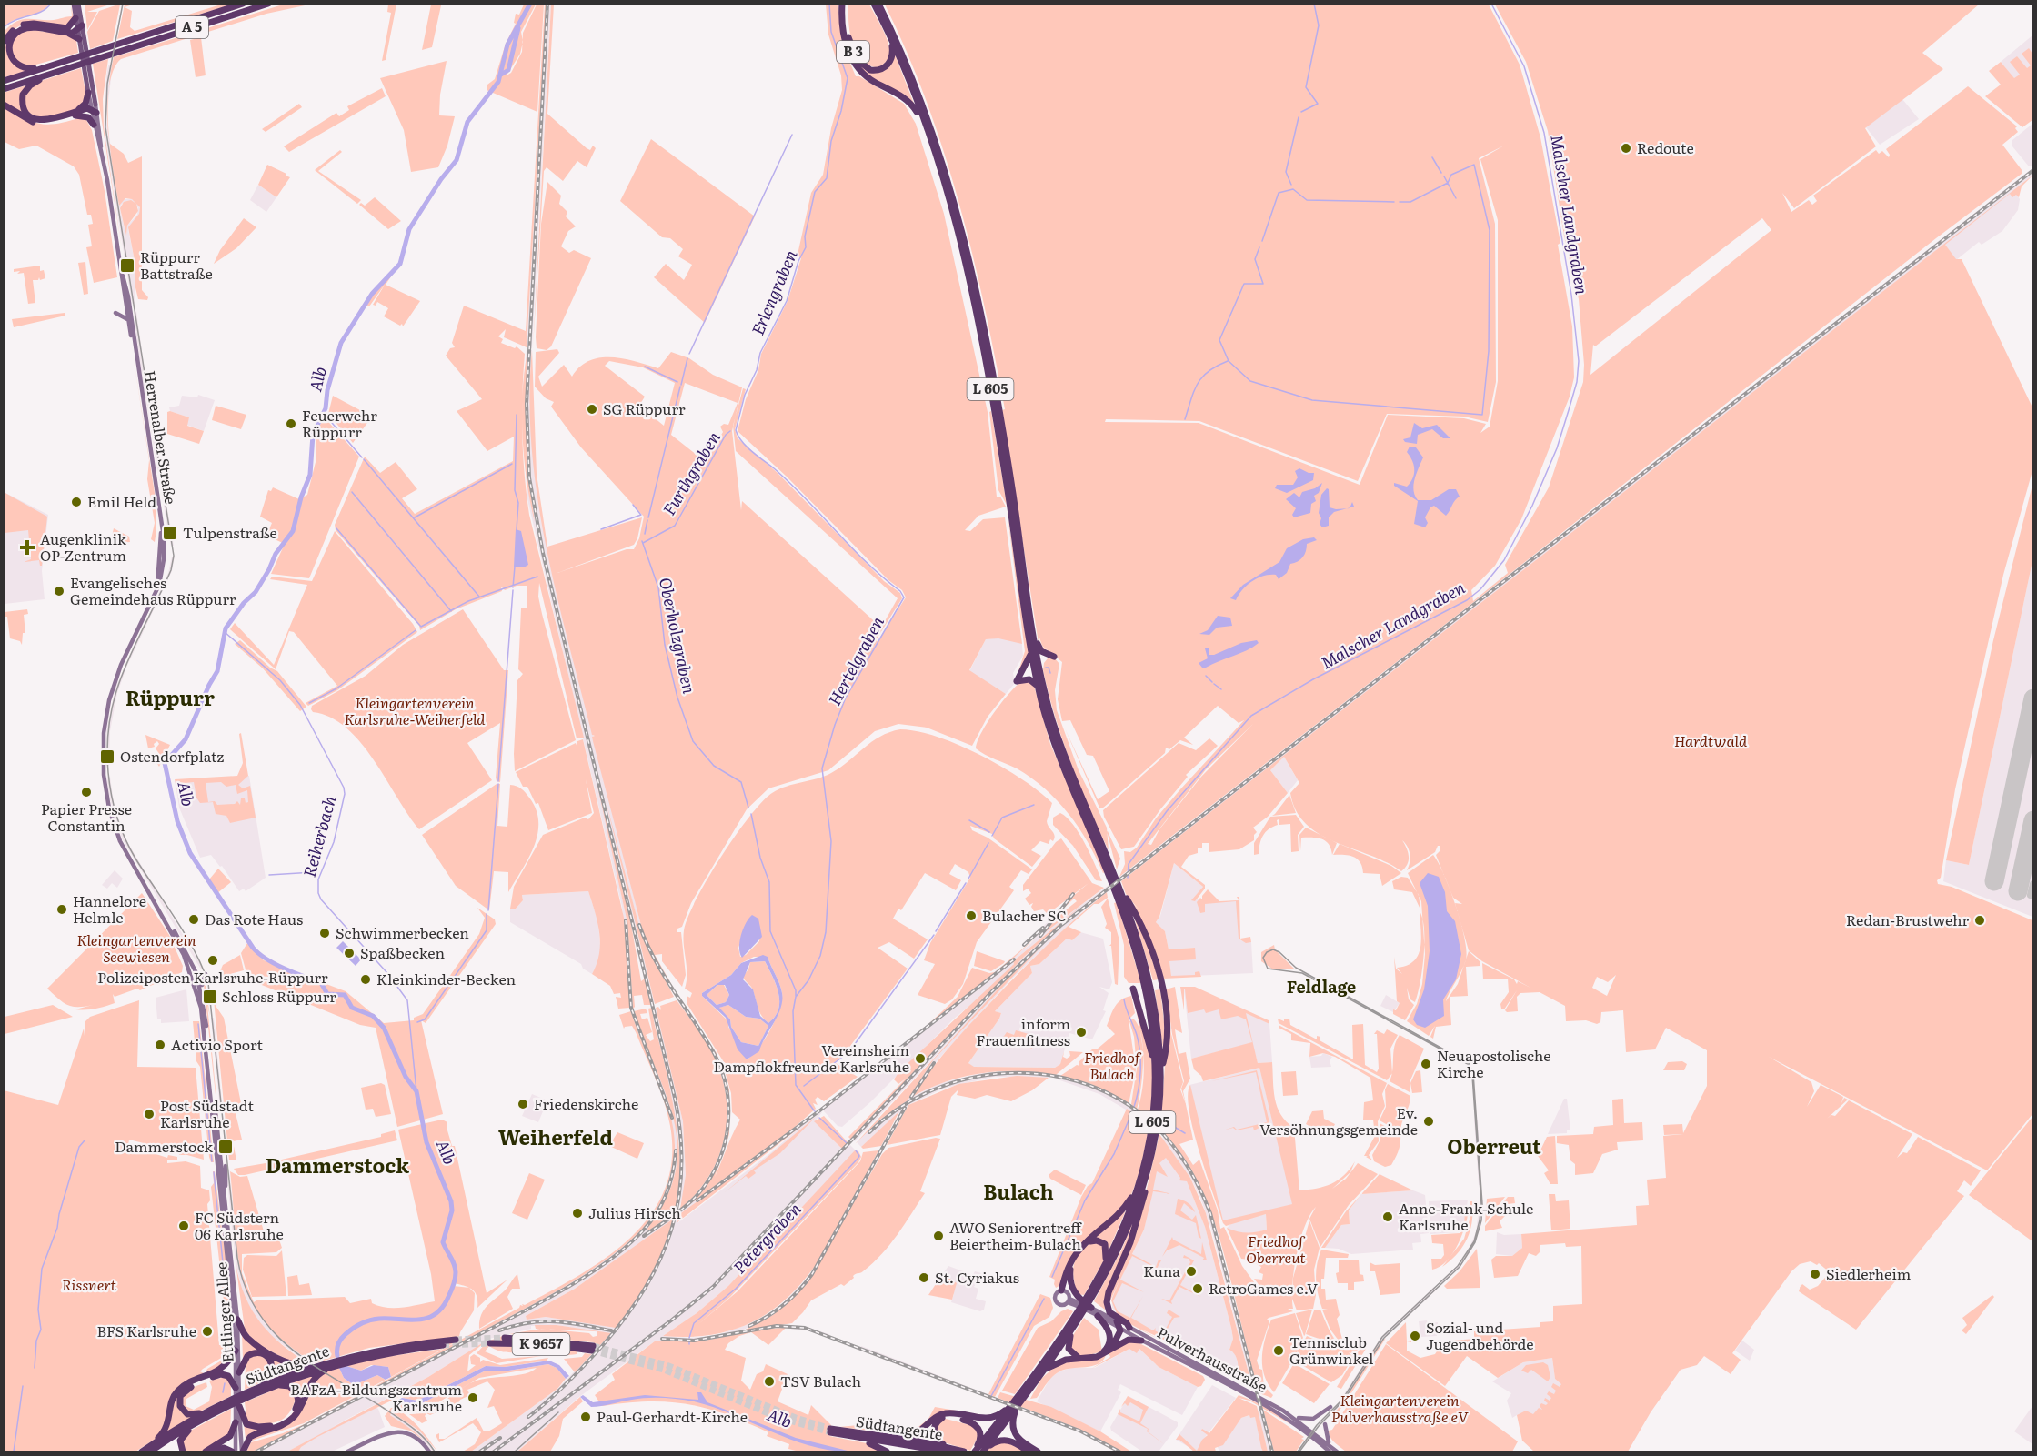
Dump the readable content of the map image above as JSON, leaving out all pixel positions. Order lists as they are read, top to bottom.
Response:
{
  "streets": {
    "highway": [
      "A 5",
      "B 3",
      "L 605",
      "K 9657",
      "Südtangente"
    ],
    "main road": ["Herrenalber Straße", "Ettlinger Allee", "Pulverhausstraße"]
  },
  "crossings": [
    ["B 3", "L 605"],
    ["Herrenalber Straße", "Ettlinger Allee"]
  ],
  "districts": [
    "Rüppurr",
    "Feldlage",
    "Weiherfeld",
    "Oberreut",
    "Dammerstock",
    "Bulach"
  ],
  "water": [
    "Malscher Landgraben",
    "Erlengraben",
    "Alb",
    "Furthgraben",
    "Oberholzgraben",
    "Hertelgraben",
    "Reiherbach",
    "Petergraben"
  ],
  "parks": [
    "Kleingartenverein Karlsruhe-Weiherfeld",
    "Hardtwald",
    "Kleingartenverein Seewiesen",
    "Friedhof Bulach",
    "Friedhof Oberreut",
    "Rissnert",
    "Kleingartenverein Pulverhausstraße eV"
  ],
  "places": {
    "other": [
      "Redoute",
      "SG Rüppurr",
      "Feuerwehr Rüppurr",
      "Emil Held",
      "Evangelisches Gemeindehaus Rüppurr",
      "Papier Presse Constantin",
      "Hannelore Helmle",
      "Bulacher SC",
      "Das Rote Haus",
      "Redan-Brustwehr",
      "Schwimmerbecken",
      "Spaßbecken",
      "Polizeiposten Karlsruhe-Rüppurr",
      "Kleinkinder-Becken",
      "inform Frauenfitness",
      "Activio Sport",
      "Vereinsheim Dampflokfreunde Karlsruhe",
      "Neuapostolische Kirche",
      "Friedenskirche",
      "Post Südstadt Karlsruhe",
      "Ev. Versöhnungsgemeinde",
      "Julius Hirsch",
      "Anne-Frank-Schule Karlsruhe",
      "FC Südstern 06 Karlsruhe",
      "AWO Seniorentreff Beiertheim-Bulach",
      "Kuna",
      "Siedlerheim",
      "St. Cyriakus",
      "RetroGames e.V",
      "BFS Karlsruhe",
      "Sozial- und Jugendbehörde",
      "Tennisclub Grünwinkel",
      "TSV Bulach",
      "BAFzA-Bildungszentrum Karlsruhe",
      "Paul-Gerhardt-Kirche"
    ],
    "transit": [
      "Rüppurr Battstraße",
      "Tulpenstraße",
      "Ostendorfplatz",
      "Schloss Rüppurr",
      "Dammerstock"
    ],
    "health": ["Augenklinik OP-Zentrum"]
  }
}
